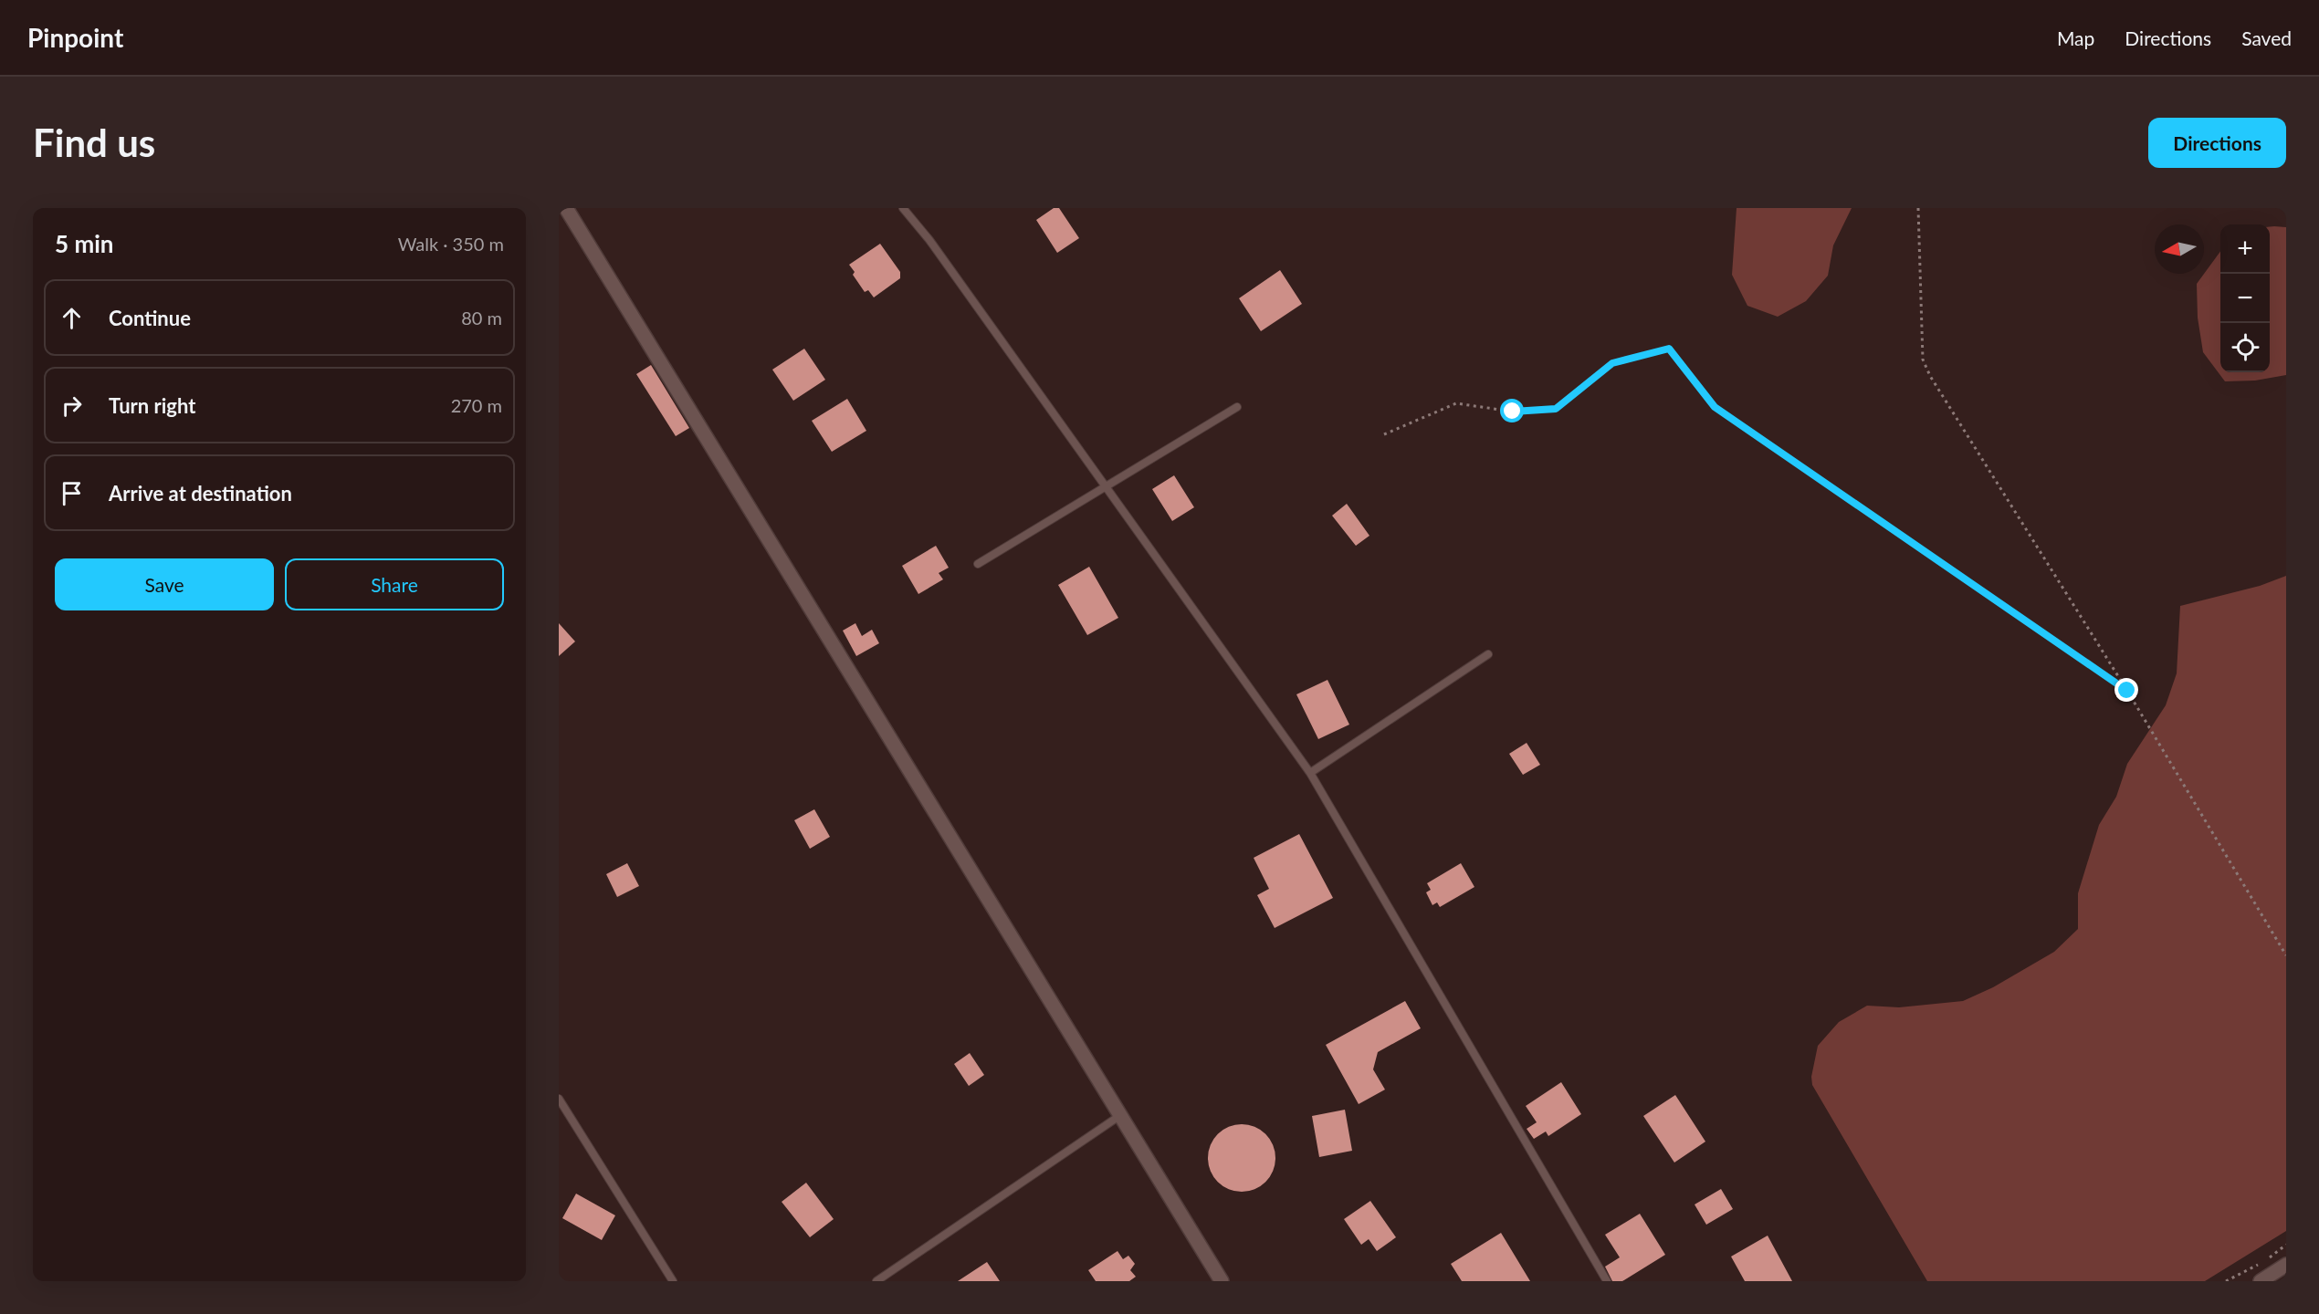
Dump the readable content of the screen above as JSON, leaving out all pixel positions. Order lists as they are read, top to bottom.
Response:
{
  "north": "left",
  "page": {
    "header": "Pinpoint",
    "nav": ["Map", "Directions", "Saved"],
    "buttons": [
      "Directions",
      ["Save", "Share"]
    ],
    "title": "Find us",
    "heading": ["5 min", "Walk · 350 m"],
    "map_buttons": ["+", "−"],
    "list": [
      ["Continue", "80 m"],
      ["Turn right", "270 m"],
      "Arrive at destination"
    ]
  }
}
